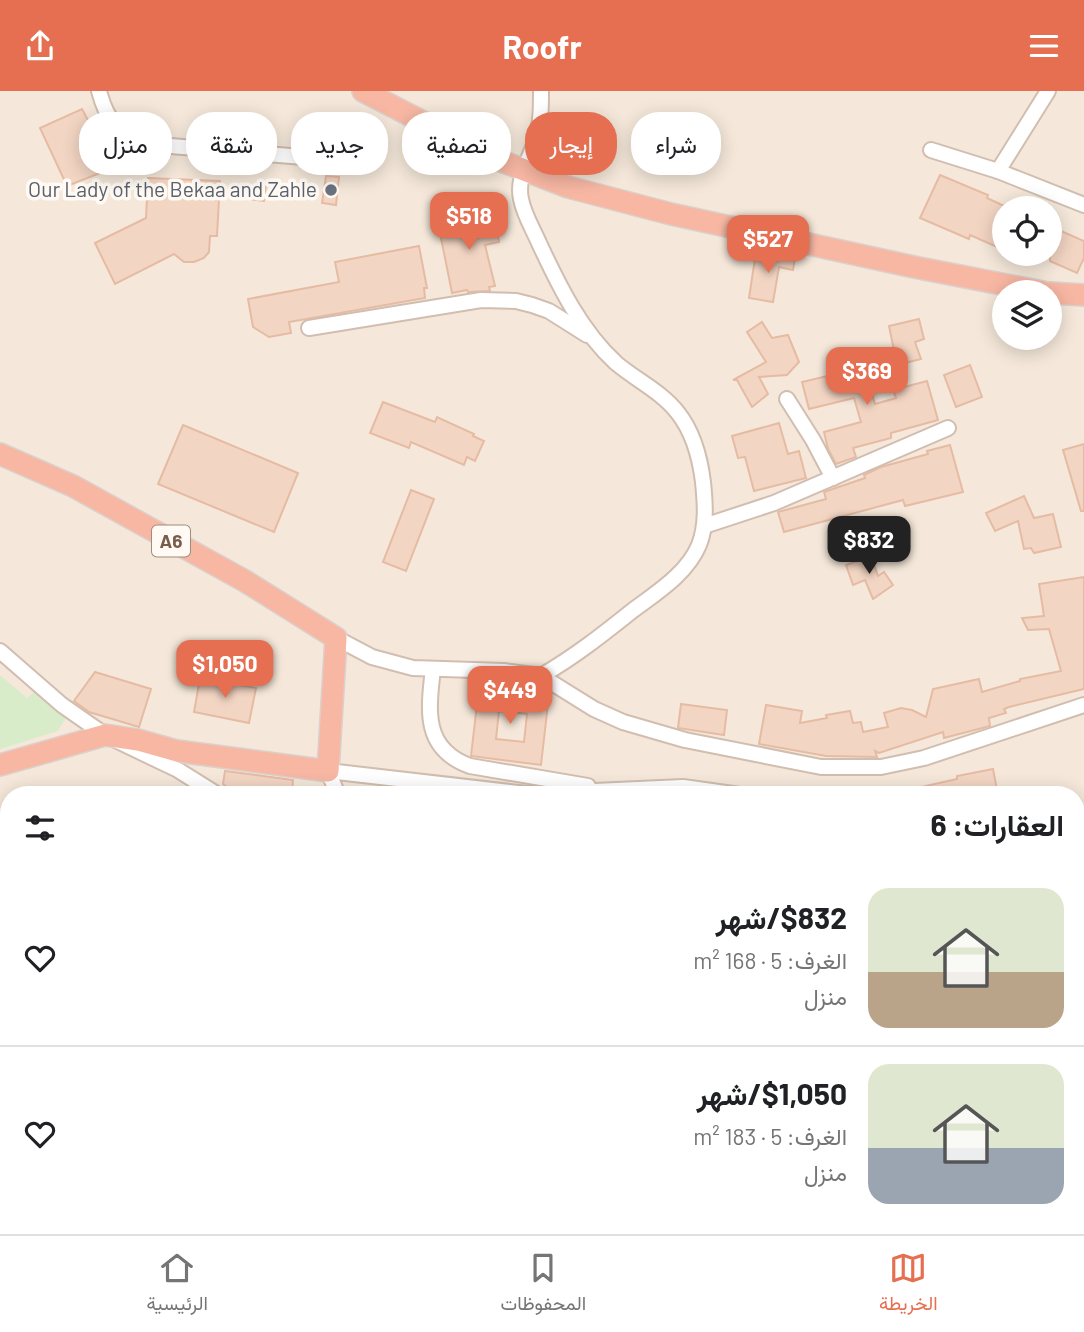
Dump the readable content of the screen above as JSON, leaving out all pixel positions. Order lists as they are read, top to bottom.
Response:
{
  "streets": {
    "highway": ["A6"]
  },
  "places": ["Our Lady of the Bekaa and Zahle"],
  "page": {
    "header": "Roofr",
    "chip": [
      "شراء",
      "إيجار",
      "تصفية",
      "جديد",
      "شقة",
      "منزل"
    ],
    "price": [
      "$518",
      "$527",
      "$369",
      "$832",
      "$1,050",
      "$449"
    ],
    "heading": "العقارات: 6",
    "list": [
      {
        "name": "$832/شهر",
        "note": "الغرف: 5 · 168 m² · منزل"
      },
      {
        "name": "$1,050/شهر",
        "note": "الغرف: 5 · 183 m² · منزل"
      }
    ],
    "tabs": ["الخريطة", "المحفوظات", "الرئيسية"]
  }
}
